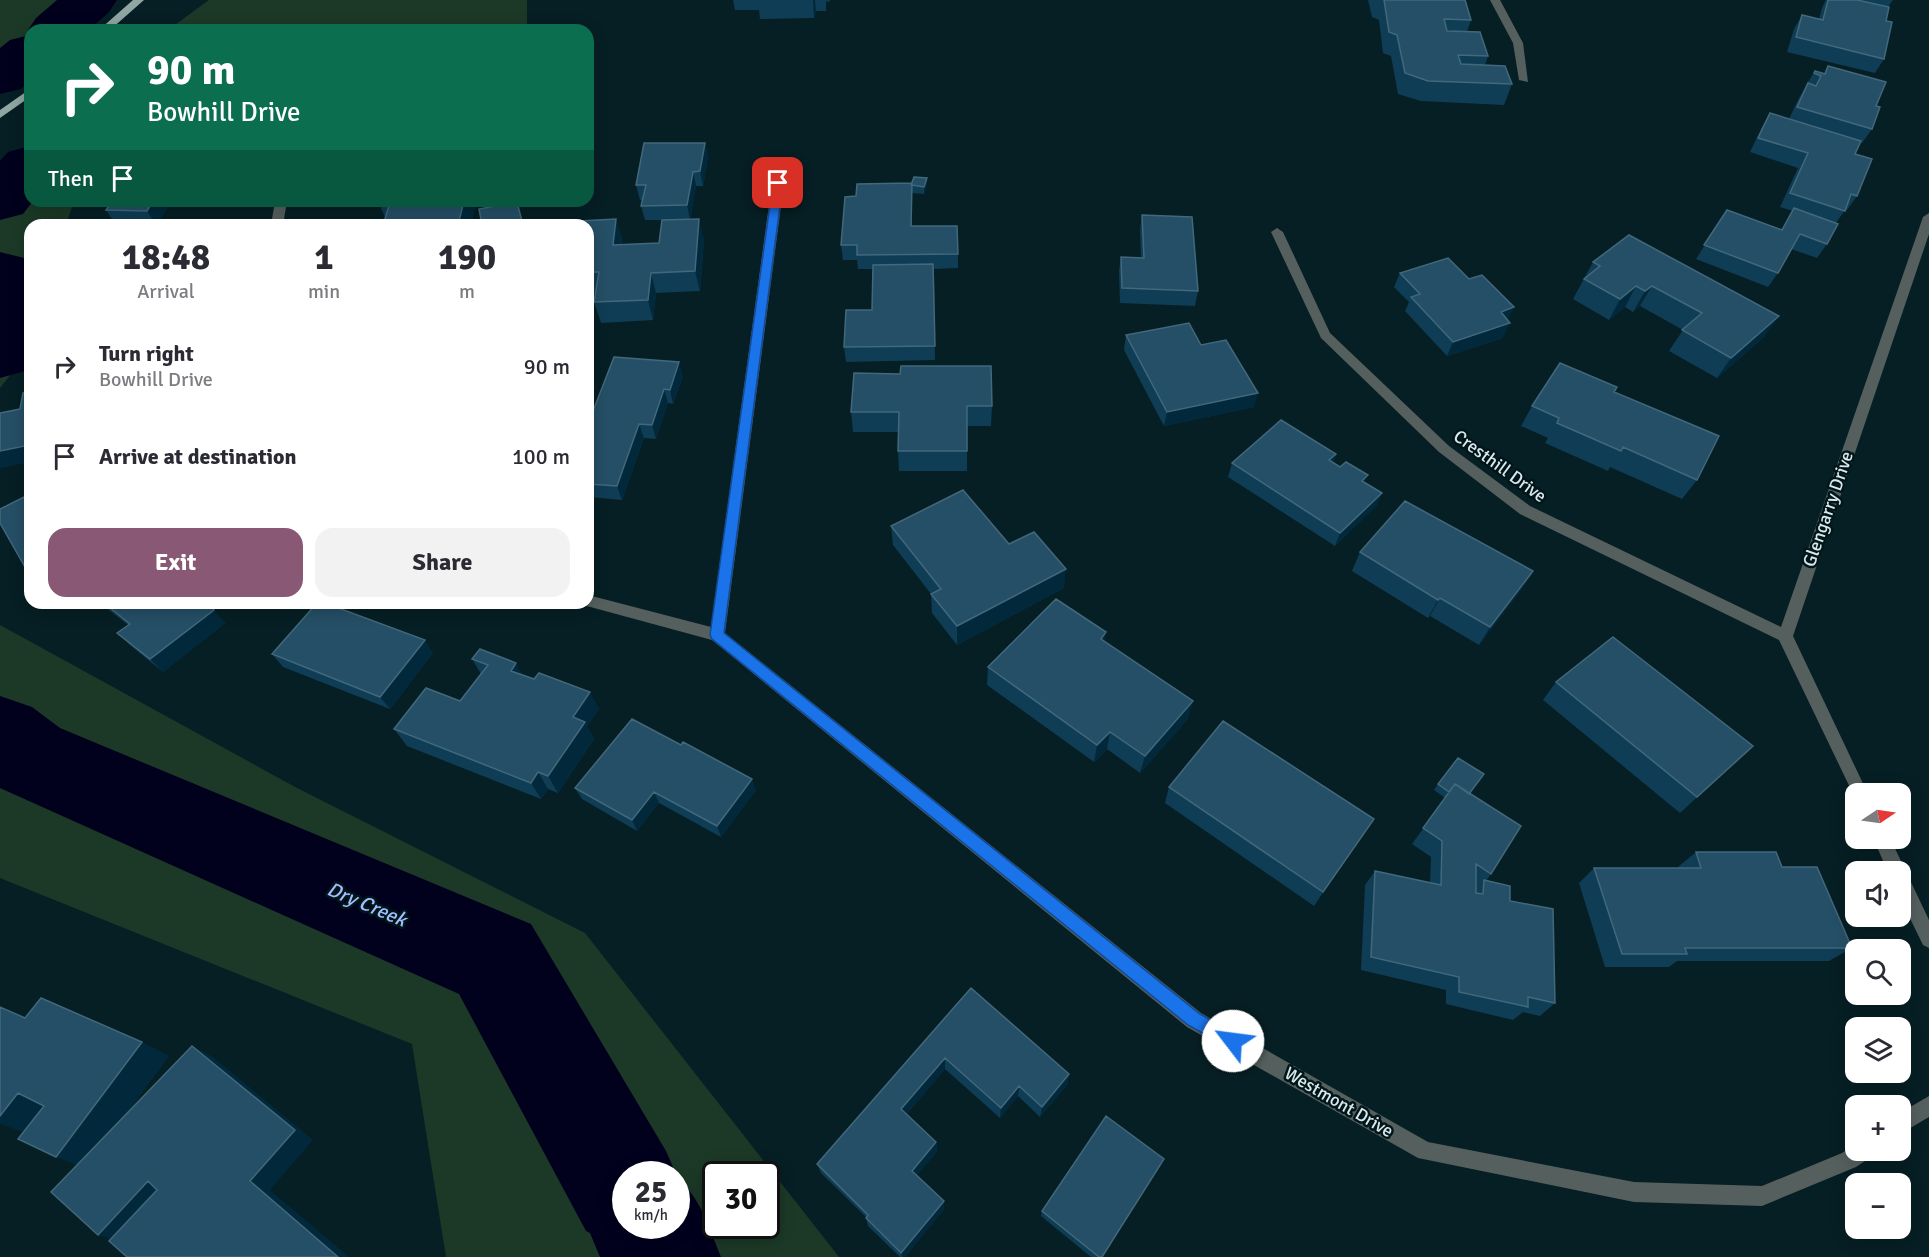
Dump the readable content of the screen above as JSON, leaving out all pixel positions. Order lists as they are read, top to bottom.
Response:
{
  "streets": {
    "street": ["Cresthill Drive", "Glengarry Drive", "Westmont Drive"]
  },
  "crossings": [
    ["Cresthill Drive", "Glengarry Drive"]
  ],
  "water": ["Dry Creek"],
  "north": "right",
  "page": {
    "turn": ["90 m", "Bowhill Drive"],
    "then": "Then",
    "eta": [
      "18:48",
      "Arrival",
      "1",
      "min",
      "190",
      "m"
    ],
    "list": [
      {
        "name": "Turn right",
        "note": "Bowhill Drive",
        "value": "90 m"
      },
      {
        "name": "Arrive at destination",
        "value": "100 m"
      }
    ],
    "buttons": ["Exit", "Share"],
    "map_buttons": ["+", "−"],
    "speed": "25 km/h",
    "limit": "30"
  }
}
